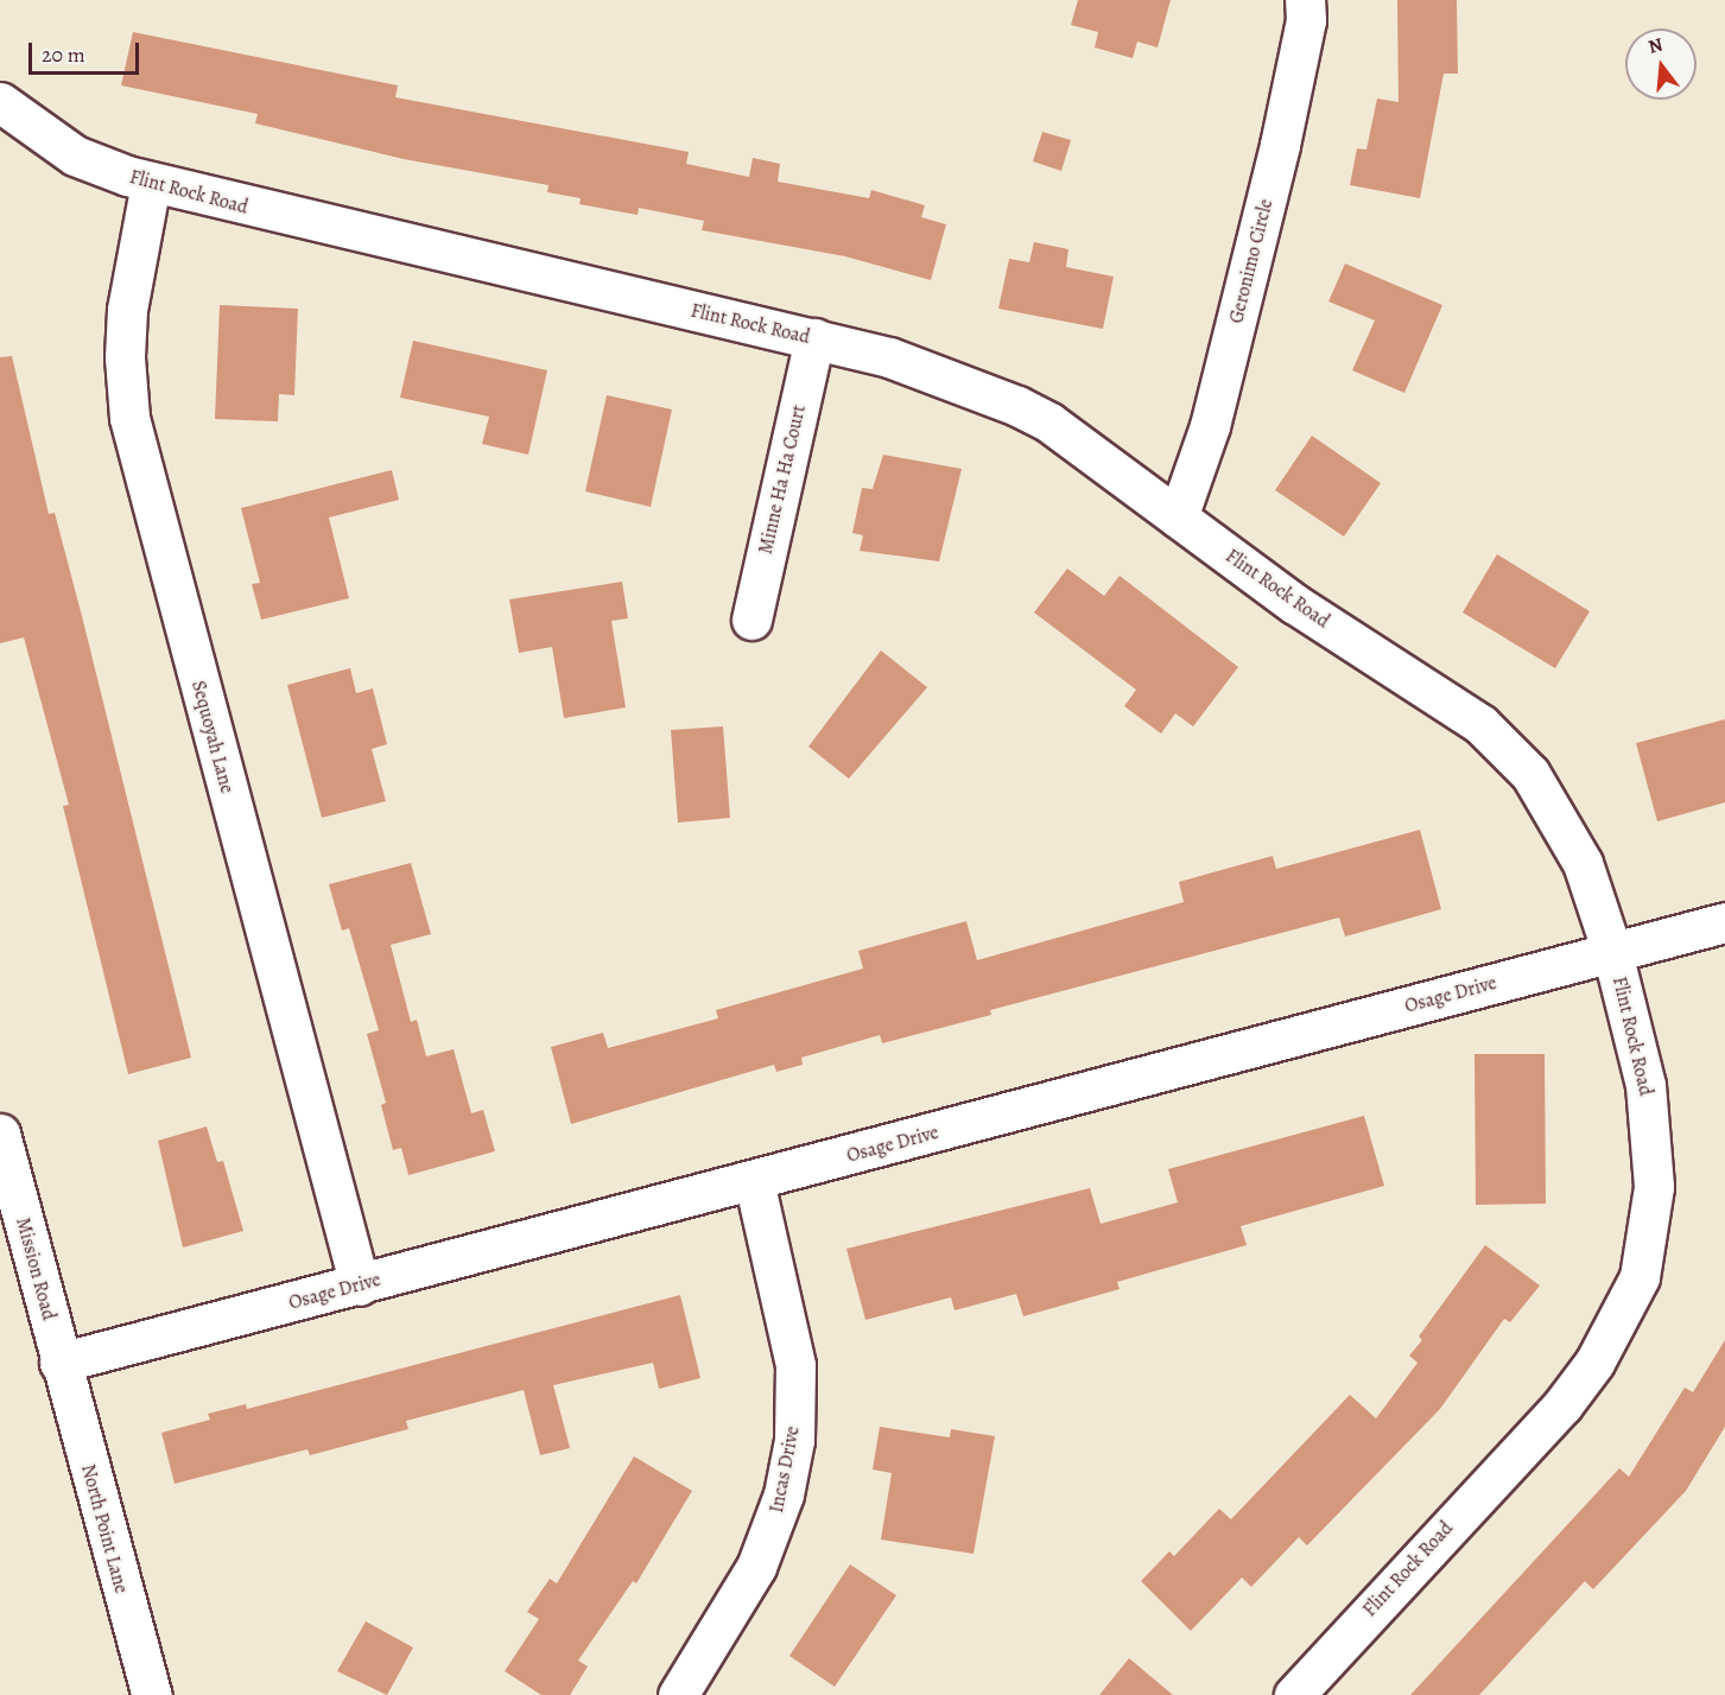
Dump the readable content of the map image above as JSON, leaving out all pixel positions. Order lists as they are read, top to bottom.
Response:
{
  "streets": {
    "street": [
      "Flint Rock Road",
      "Geronimo Circle",
      "Minne Ha Ha Court",
      "Sequoyah Lane",
      "Osage Drive",
      "Mission Road",
      "Incas Drive",
      "North Point Lane"
    ]
  },
  "crossings": [
    ["Flint Rock Road", "Geronimo Circle"],
    ["Flint Rock Road", "Minne Ha Ha Court"],
    ["Flint Rock Road", "Sequoyah Lane"],
    ["Flint Rock Road", "Osage Drive"],
    ["Sequoyah Lane", "Osage Drive"],
    ["Osage Drive", "Mission Road"],
    ["Osage Drive", "Incas Drive"],
    ["Osage Drive", "North Point Lane"],
    ["Mission Road", "North Point Lane"]
  ],
  "scale_bar": "20 m",
  "north": "top"
}
